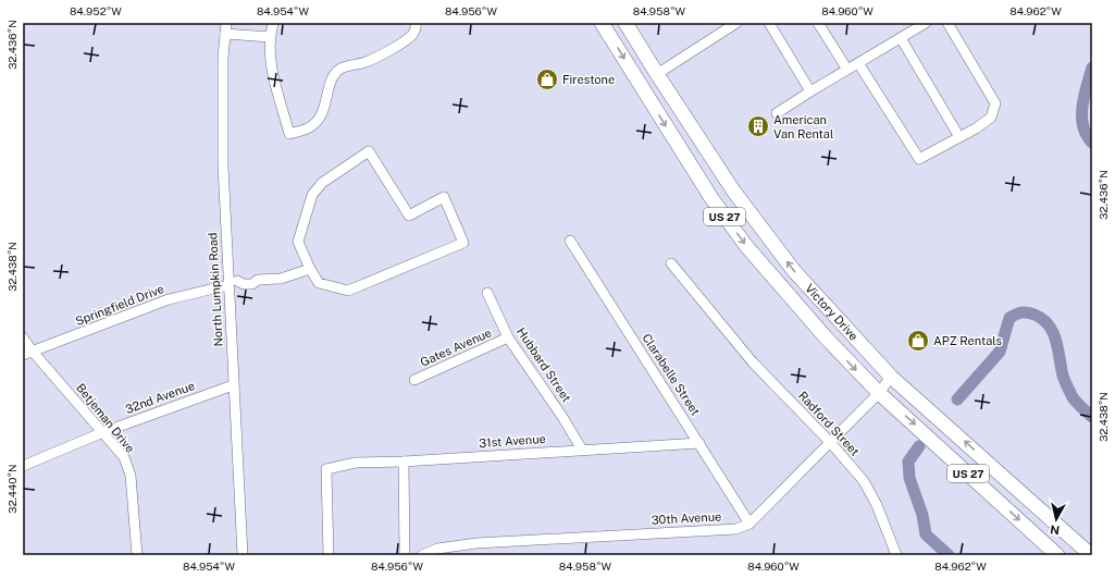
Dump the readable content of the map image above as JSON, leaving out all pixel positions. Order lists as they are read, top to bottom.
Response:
{
  "streets": {
    "highway": ["US 27", "Victory Drive"],
    "street": [
      "North Lumpkin Road",
      "Springfield Drive",
      "Gates Avenue",
      "Hubbard Street",
      "Clarabelle Street",
      "32nd Avenue",
      "Betjeman Drive",
      "Radford Street",
      "31st Avenue",
      "30th Avenue"
    ]
  },
  "crossings": [
    ["North Lumpkin Road", "Springfield Drive"],
    ["North Lumpkin Road", "32nd Avenue"],
    ["Springfield Drive", "Betjeman Drive"],
    ["Victory Drive", "30th Avenue"],
    ["Gates Avenue", "Hubbard Street"],
    ["Hubbard Street", "31st Avenue"],
    ["Clarabelle Street", "31st Avenue"],
    ["Clarabelle Street", "30th Avenue"],
    ["32nd Avenue", "Betjeman Drive"],
    ["Radford Street", "30th Avenue"]
  ],
  "places": {
    "shop": ["Firestone", "APZ Rentals"],
    "building": ["American Van Rental"]
  },
  "north": "bottom",
  "coordinates": [
    "84.952°W",
    "84.954°W",
    "84.956°W",
    "84.958°W",
    "84.960°W",
    "84.962°W",
    "32.436°N",
    "32.438°N",
    "32.440°N"
  ]
}
